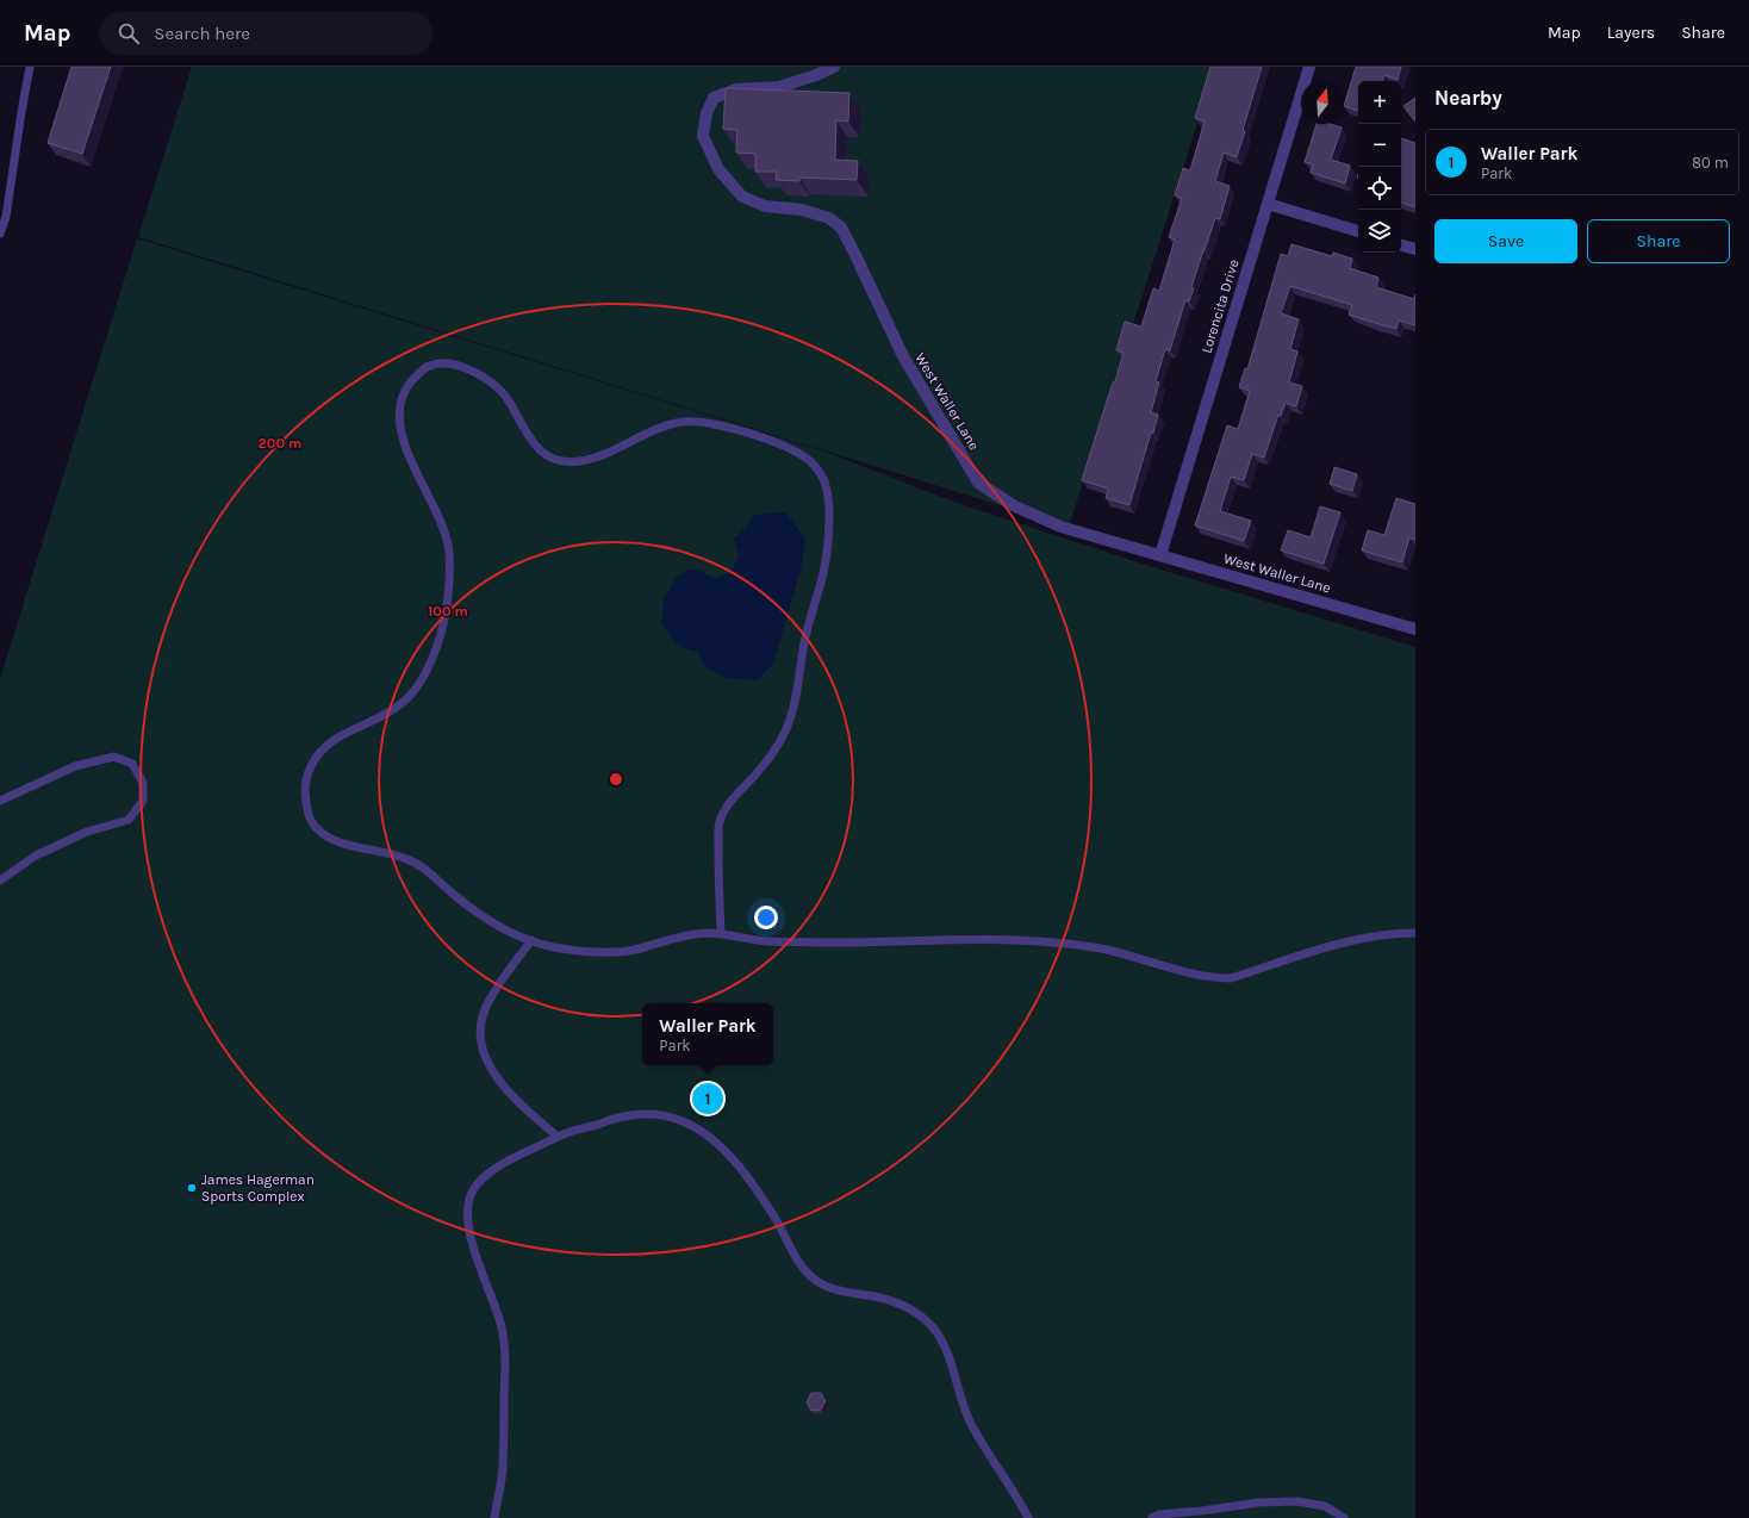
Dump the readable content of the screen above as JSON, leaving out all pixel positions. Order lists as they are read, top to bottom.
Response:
{
  "streets": {
    "street": ["Lorencita Drive", "West Waller Lane"]
  },
  "crossings": [
    ["Lorencita Drive", "West Waller Lane"]
  ],
  "places": ["James Hagerman Sports Complex"],
  "north": "top",
  "page": {
    "header": "Map",
    "search": "Search here",
    "nav": ["Map", "Layers", "Share"],
    "heading": "Nearby",
    "map_buttons": ["+", "−"],
    "list": [
      {
        "mark": "1",
        "name": "Waller Park",
        "note": "Park",
        "value": "80 m"
      }
    ],
    "buttons": ["Save", "Share"],
    "popup": ["Waller Park", "Park"],
    "pins": "1"
  },
  "rings": ["200 m", "100 m"]
}
